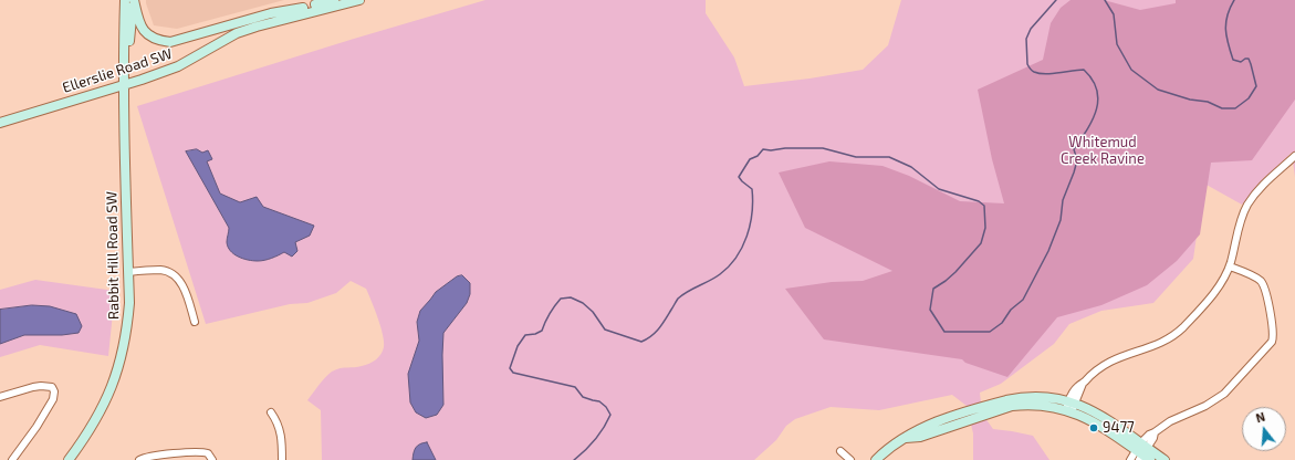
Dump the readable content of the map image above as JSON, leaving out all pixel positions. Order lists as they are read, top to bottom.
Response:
{
  "streets": {
    "main road": ["Ellerslie Road SW", "Rabbit Hill Road SW"]
  },
  "crossings": [
    ["Ellerslie Road SW", "Rabbit Hill Road SW"]
  ],
  "parks": ["Whitemud Creek Ravine"],
  "places": ["9477"],
  "north": "top"
}
